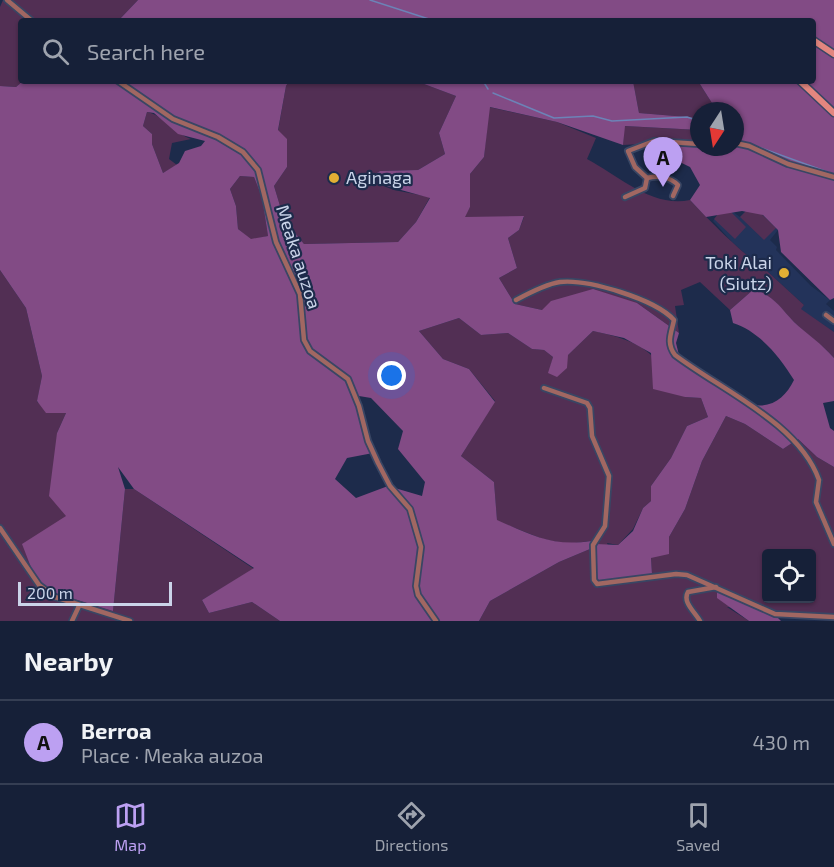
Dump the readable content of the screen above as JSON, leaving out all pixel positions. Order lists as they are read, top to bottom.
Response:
{
  "streets": {
    "street": ["Meaka auzoa"]
  },
  "places": ["Aginaga", "Toki Alai (Siutz)"],
  "scale_bar": "200 m",
  "north": "bottom",
  "page": {
    "search": "Search here",
    "pins": "A",
    "scale": "200 m",
    "heading": "Nearby",
    "list": [
      {
        "mark": "A",
        "name": "Berroa",
        "note": "Place · Meaka auzoa",
        "value": "430 m"
      }
    ],
    "nav": ["Map", "Directions", "Saved"]
  }
}
